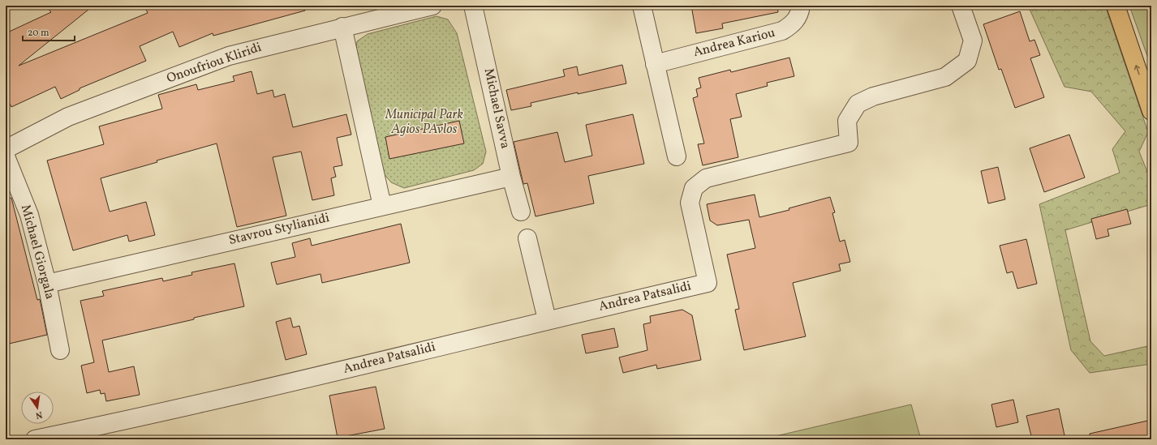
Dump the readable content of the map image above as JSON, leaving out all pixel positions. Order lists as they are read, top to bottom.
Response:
{
  "streets": {
    "street": [
      "Andrea Kariou",
      "Onoufriou Kliridi",
      "Michael Savva",
      "Stavrou Stylianidi",
      "Michael Giorgala",
      "Andrea Patsalidi"
    ]
  },
  "crossings": [
    ["Michael Savva", "Stavrou Stylianidi"],
    ["Stavrou Stylianidi", "Michael Giorgala"]
  ],
  "parks": ["Municipal Park Agios PAvlos"],
  "scale_bar": "20 m",
  "north": "bottom"
}
